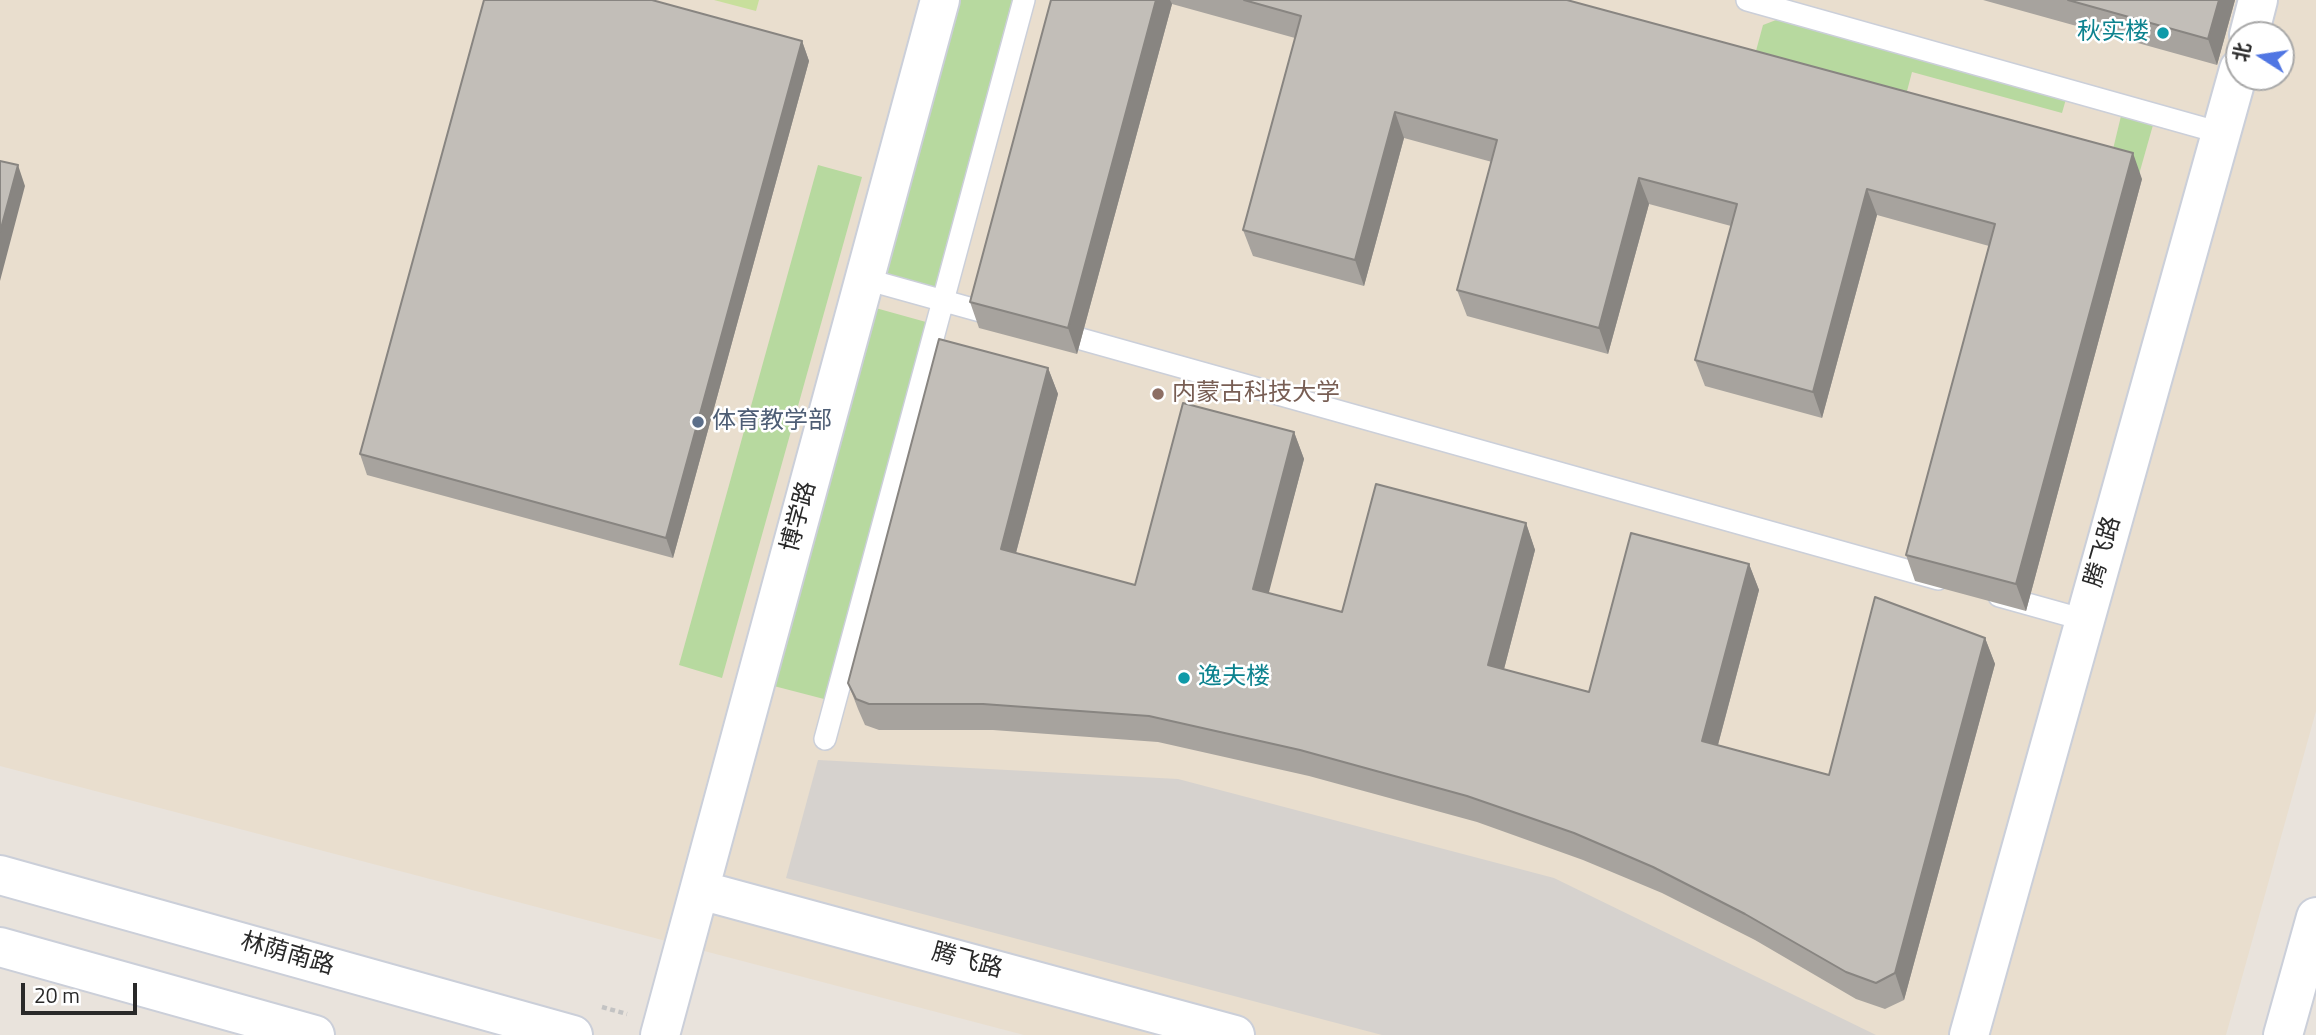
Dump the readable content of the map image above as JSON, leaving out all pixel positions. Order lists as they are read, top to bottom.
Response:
{
  "streets": {
    "street": ["博学路", "腾飞路", "林荫南路"]
  },
  "crossings": [
    ["博学路", "腾飞路"]
  ],
  "places": [
    "秋实楼",
    "内蒙古科技大学",
    "体育教学部",
    "逸夫楼"
  ],
  "scale_bar": "20 m",
  "north": "left"
}
